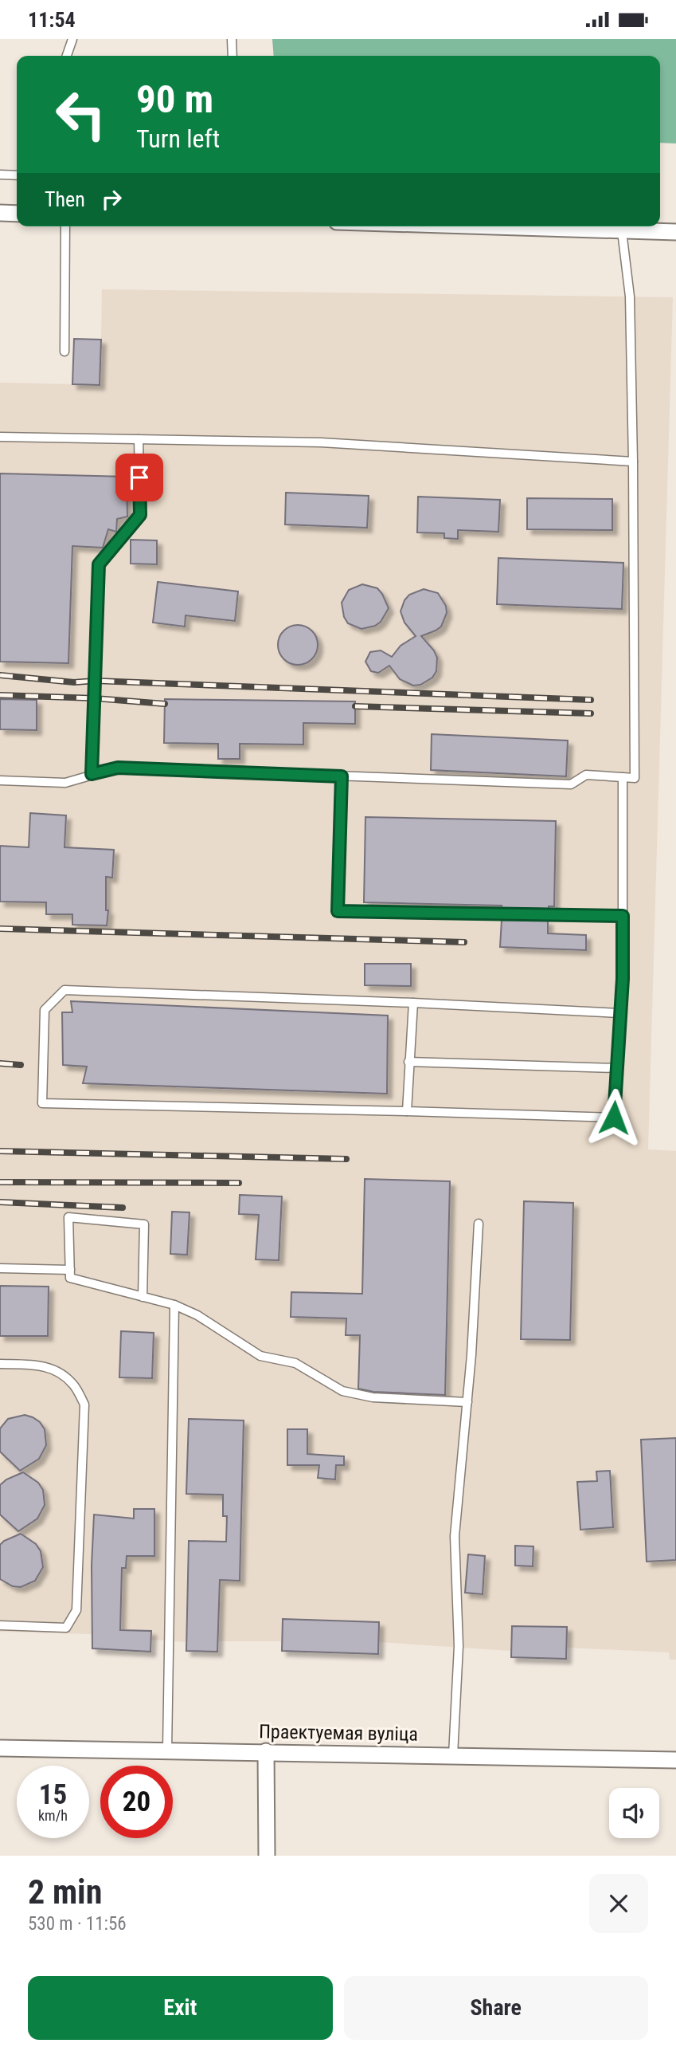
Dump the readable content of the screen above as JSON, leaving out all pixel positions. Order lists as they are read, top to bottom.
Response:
{
  "streets": {
    "street": ["Праектуемая вуліца"]
  },
  "page": {
    "status": "11:54",
    "turn": ["90 m", "Turn left"],
    "then": "Then",
    "speed": "15 km/h",
    "limit": "20",
    "heading": ["2 min", "530 m · 11:56"],
    "buttons": ["Exit", "Share"]
  }
}
